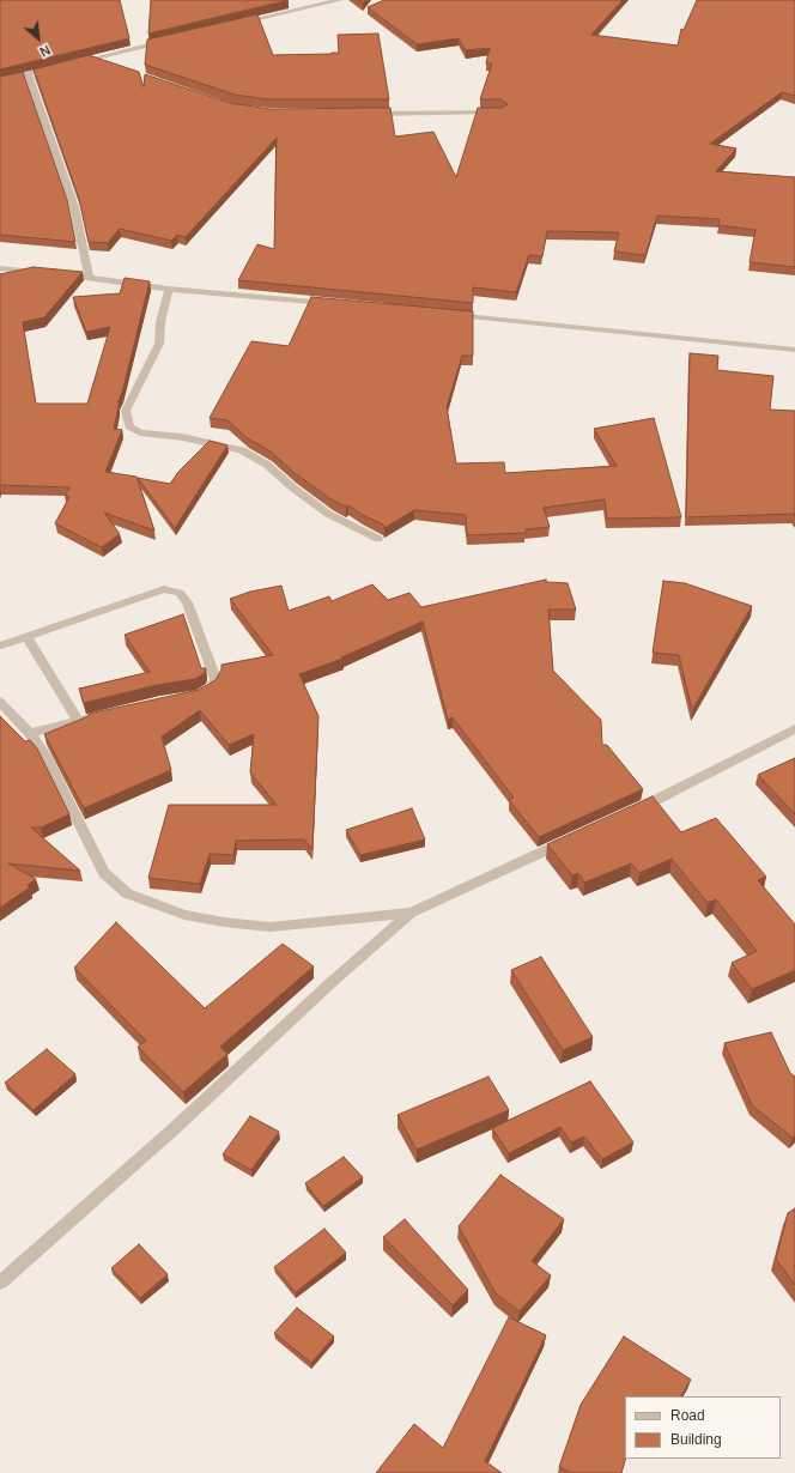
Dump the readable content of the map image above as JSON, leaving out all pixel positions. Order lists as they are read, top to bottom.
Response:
{
  "legend": ["Road", "Building"],
  "north": "bottom right"
}
